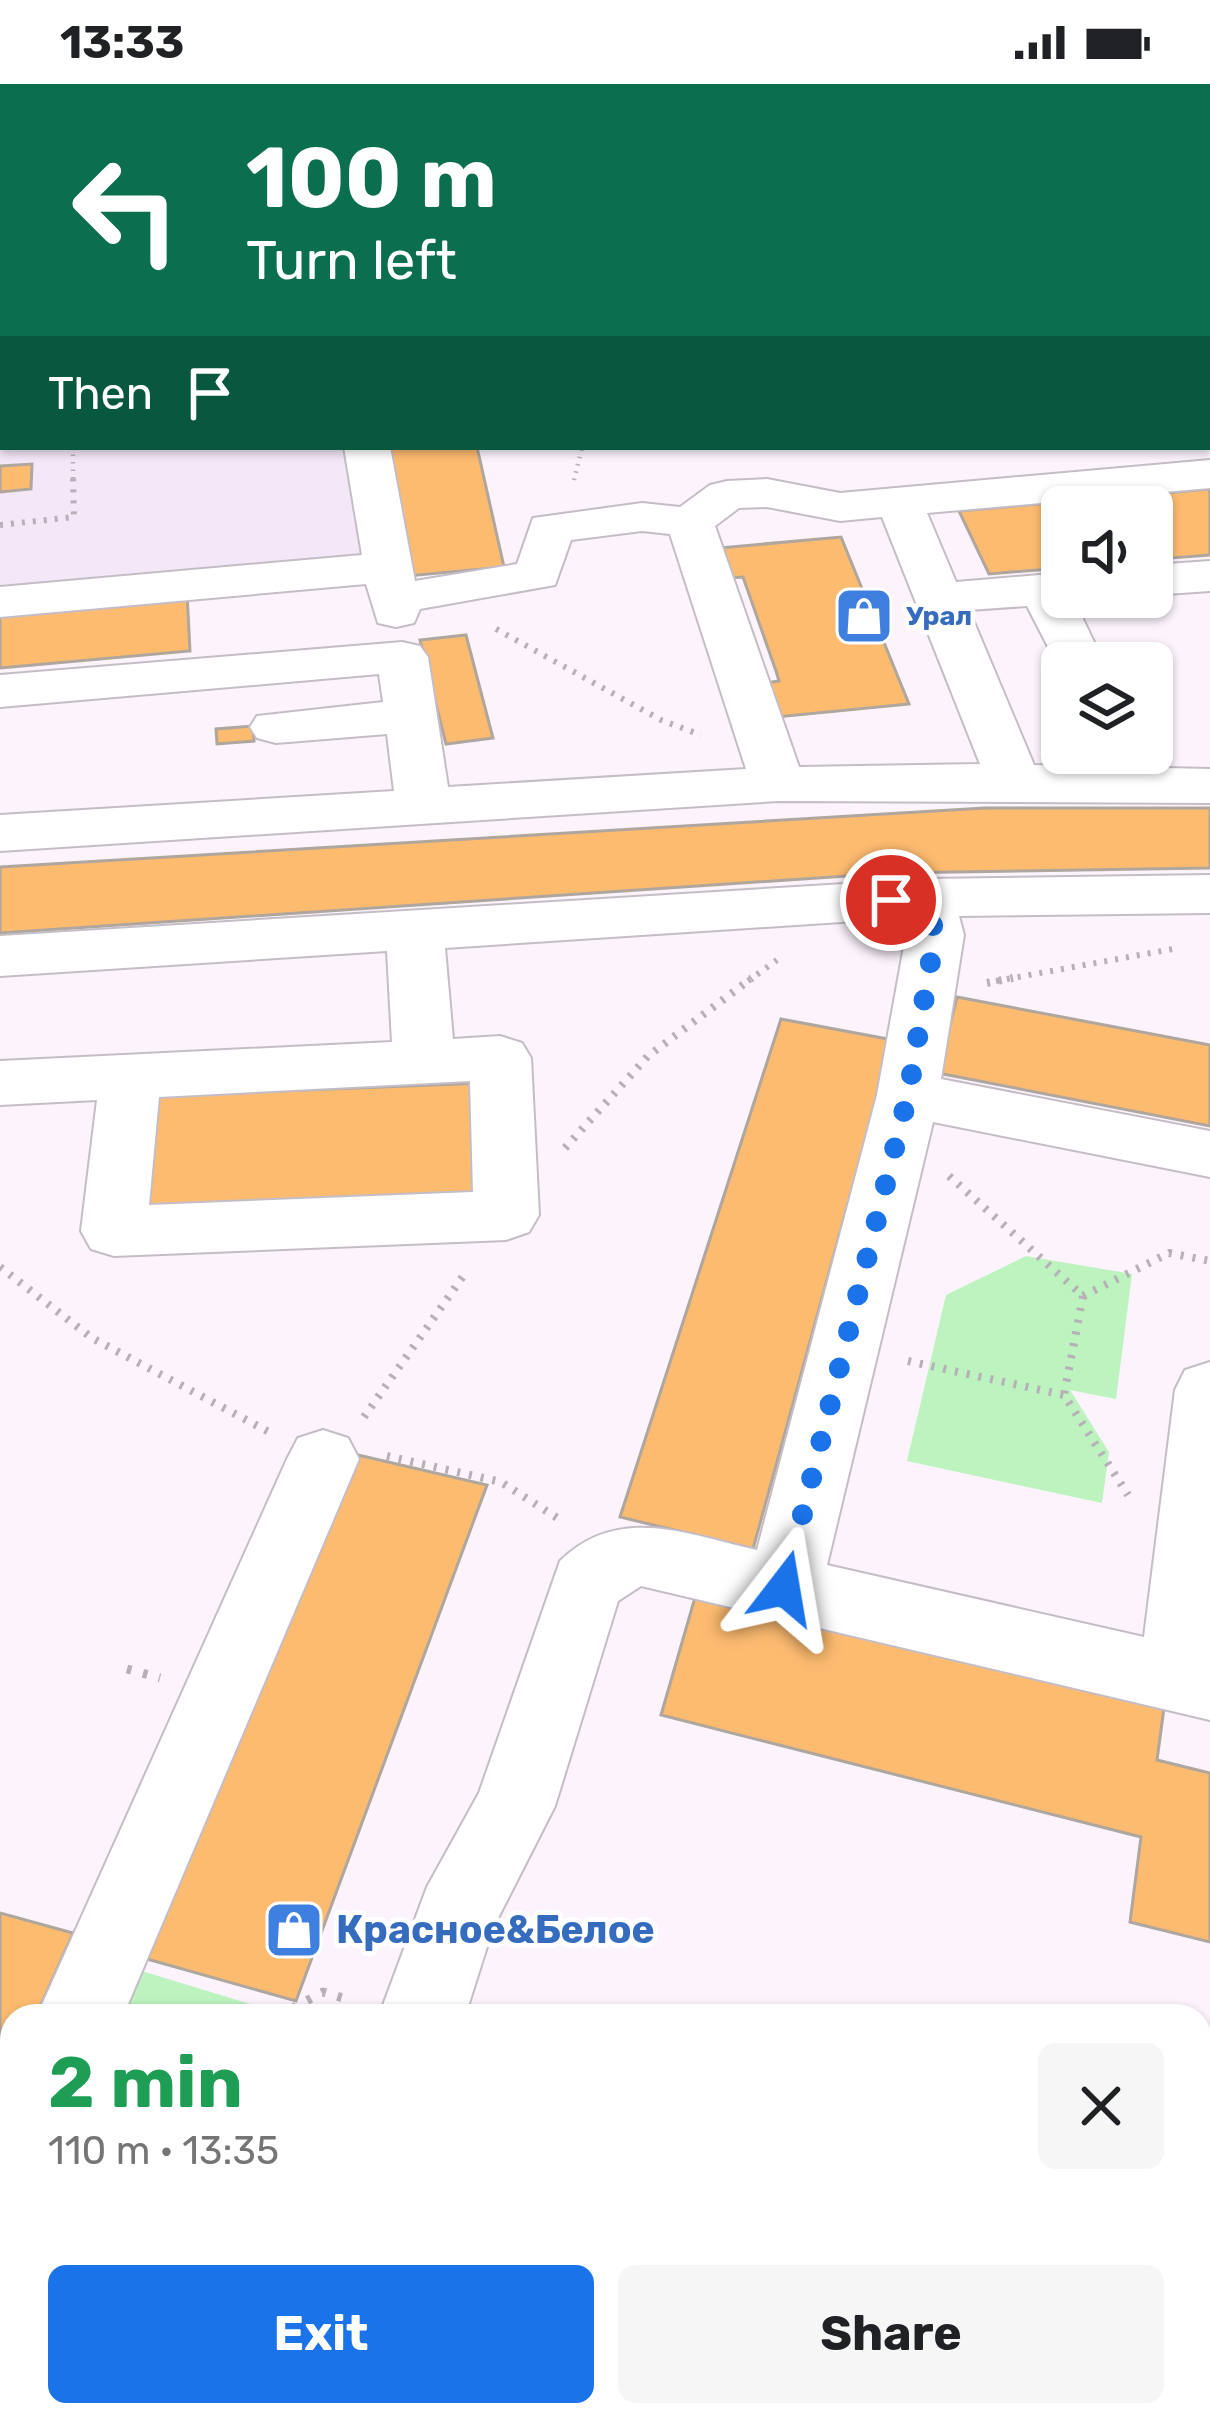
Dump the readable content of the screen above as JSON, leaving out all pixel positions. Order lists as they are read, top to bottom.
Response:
{
  "places": {
    "shop": ["Урал", "Красное&Белое"]
  },
  "page": {
    "status": "13:33",
    "turn": ["100 m", "Turn left"],
    "then": "Then",
    "heading": ["2 min", "110 m · 13:35"],
    "buttons": ["Exit", "Share"]
  }
}
